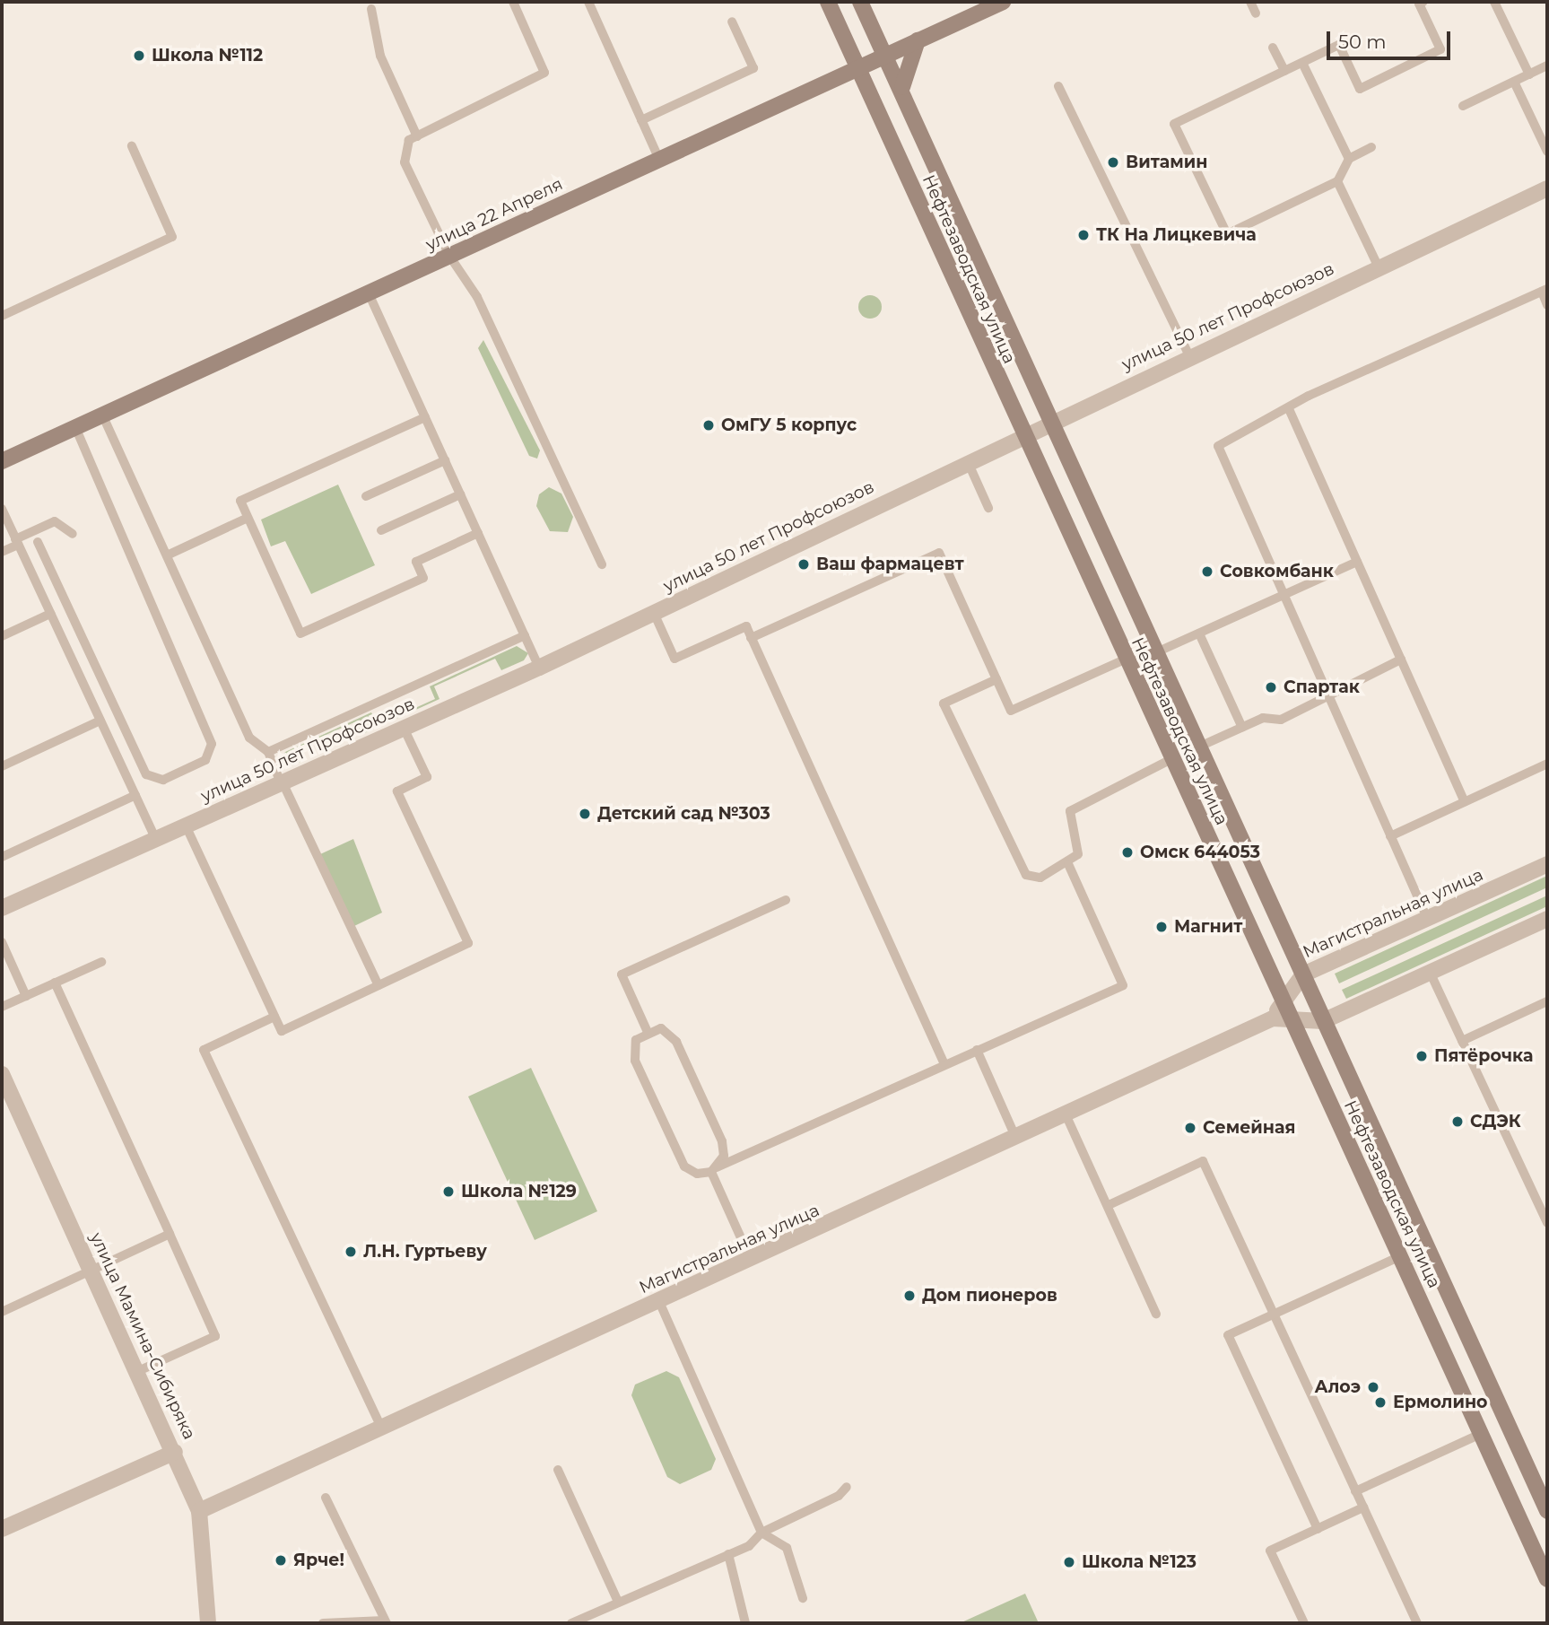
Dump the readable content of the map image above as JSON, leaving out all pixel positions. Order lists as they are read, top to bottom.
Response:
{
  "streets": {
    "main road": ["улица 22 Апреля", "Нефтезаводская улица"],
    "street": ["улица 50 лет Профсоюзов", "Магистральная улица", "улица Мамина-Сибиряка"]
  },
  "crossings": [
    ["улица 22 Апреля", "Нефтезаводская улица"],
    ["Нефтезаводская улица", "улица 50 лет Профсоюзов"],
    ["Нефтезаводская улица", "Магистральная улица"],
    ["Магистральная улица", "улица Мамина-Сибиряка"]
  ],
  "places": [
    "Школа №112",
    "Витамин",
    "ТК На Лицкевича",
    "ОмГУ 5 корпус",
    "Ваш фармацевт",
    "Совкомбанк",
    "Спартак",
    "Детский сад №303",
    "Омск 644053",
    "Магнит",
    "Пятёрочка",
    "СДЭК",
    "Семейная",
    "Школа №129",
    "Л.Н. Гуртьеву",
    "Дом пионеров",
    "Алоэ",
    "Ермолино",
    "Ярче!",
    "Школа №123"
  ],
  "scale_bar": "50 m"
}
